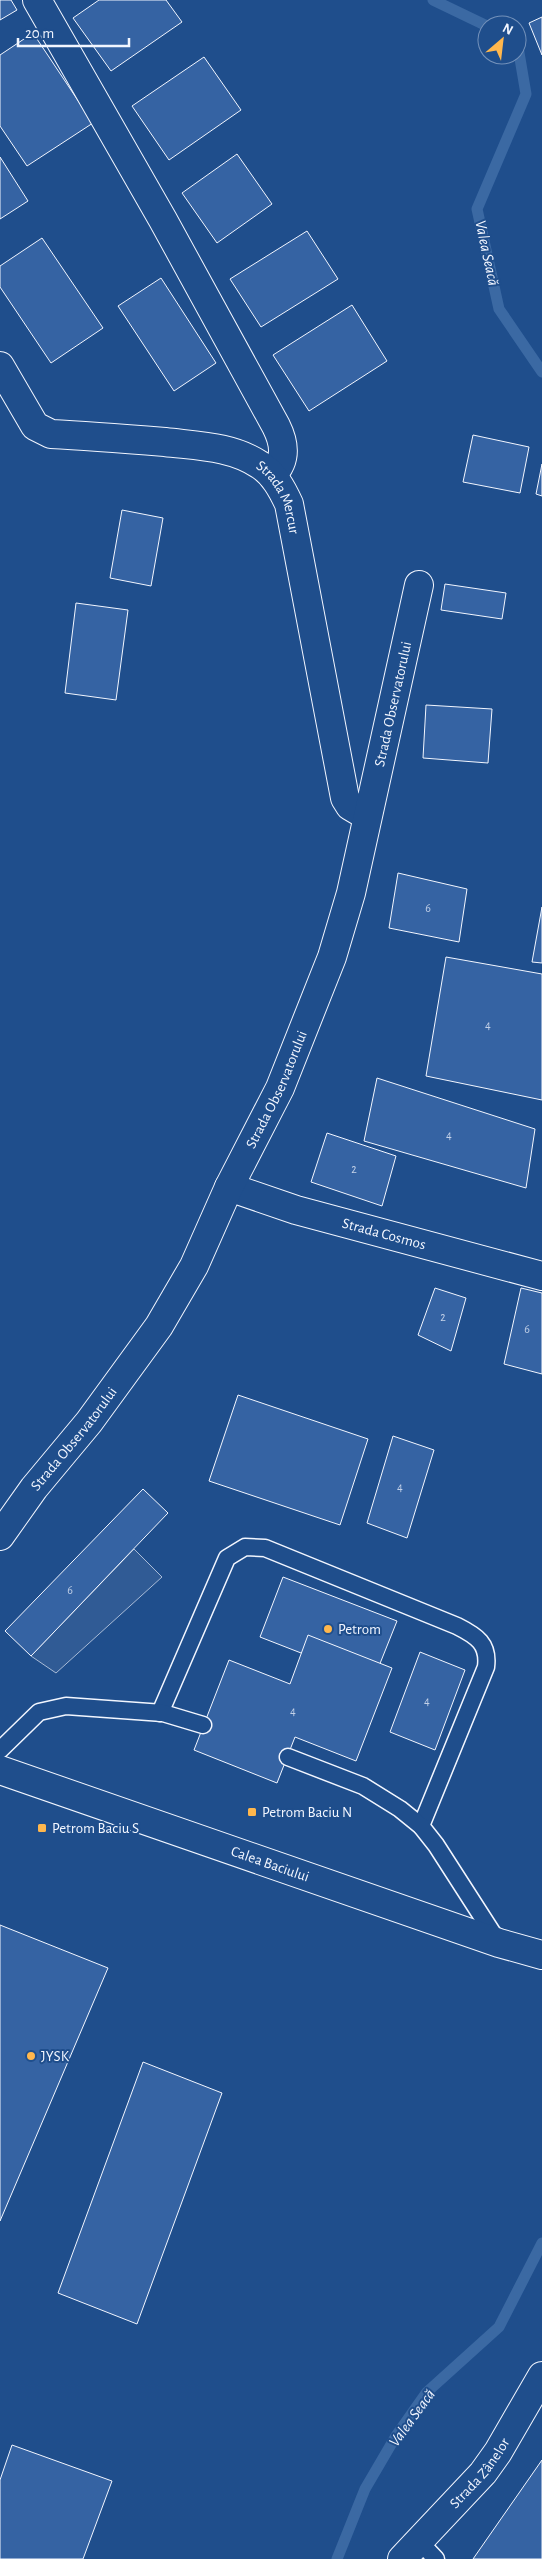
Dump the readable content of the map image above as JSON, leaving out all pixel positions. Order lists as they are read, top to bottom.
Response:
{
  "streets": {
    "street": [
      "Strada Mercur",
      "Strada Observatorului",
      "Strada Cosmos",
      "Calea Baciului",
      "Strada Zânelor"
    ]
  },
  "crossings": [
    ["Strada Mercur", "Strada Observatorului"],
    ["Strada Observatorului", "Strada Cosmos"]
  ],
  "water": ["Valea Seacă"],
  "places": {
    "other": ["Petrom", "JYSK"],
    "transit": ["Petrom Baciu N", "Petrom Baciu S"]
  },
  "house_numbers": [
    "6",
    "4",
    "4",
    "2",
    "2",
    "6",
    "4",
    "6",
    "4",
    "4"
  ],
  "scale_bar": "20 m",
  "north": "top right"
}
